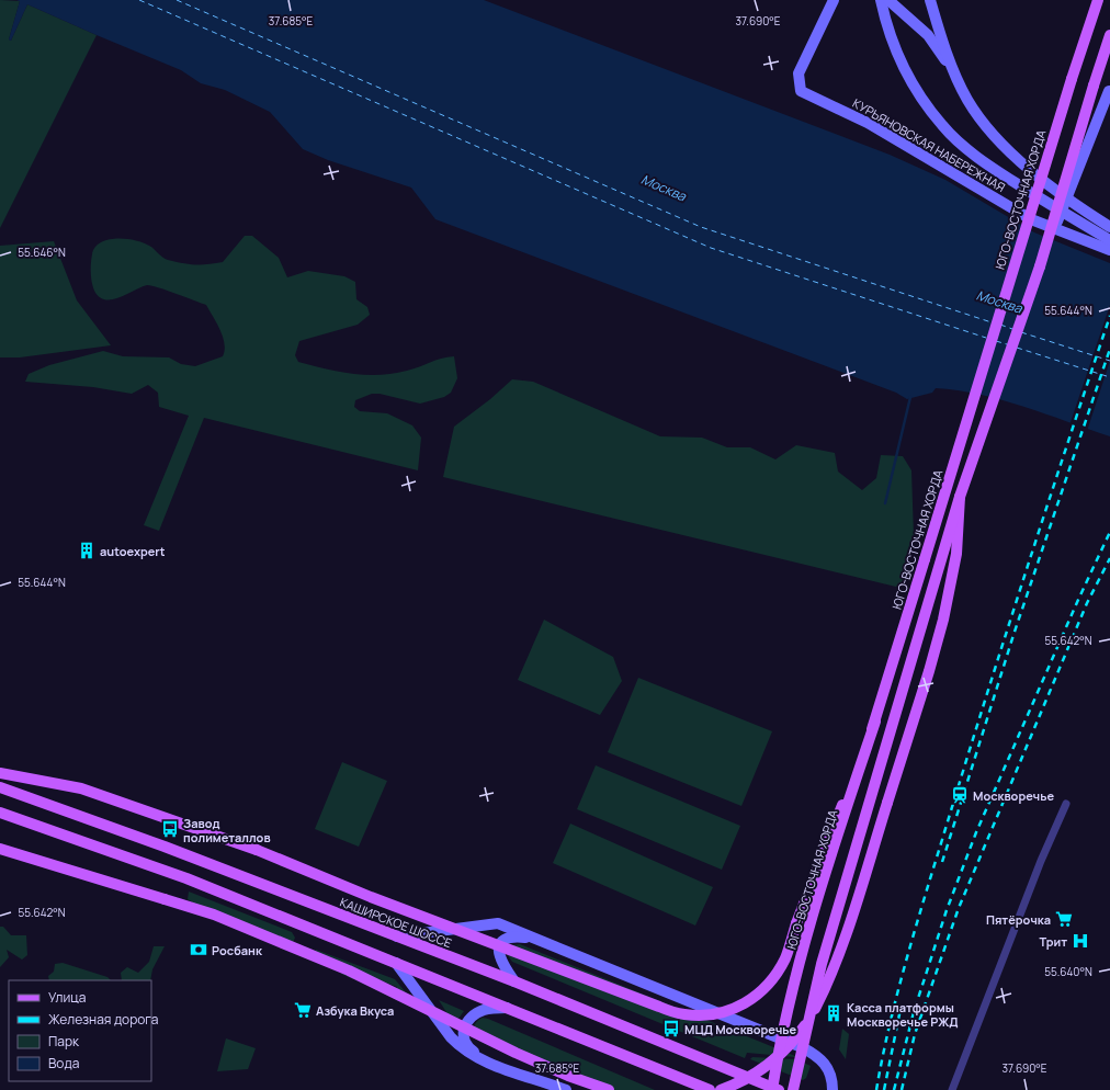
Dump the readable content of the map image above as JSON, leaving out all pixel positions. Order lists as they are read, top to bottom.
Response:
{
  "streets": {
    "main road": ["КУРЬЯНОВСКАЯ НАБЕРЕЖНАЯ", "ЮГО-ВОСТОЧНАЯ ХОРДА", "КАШИРСКОЕ ШОССЕ"]
  },
  "water": ["Москва"],
  "places": {
    "building": ["autoexpert", "Касса платформы Москворечье РЖД"],
    "station": ["Москворечье"],
    "bus stop": ["Завод полиметаллов", "МЦД Москворечье"],
    "supermarket": ["Пятёрочка", "Азбука Вкуса"],
    "hospital": ["Трит"],
    "bank": ["Росбанк"]
  },
  "legend": [
    "Улица",
    "Железная дорога",
    "Парк",
    "Вода"
  ],
  "coordinates": [
    "37.685°E",
    "37.690°E",
    "55.646°N",
    "55.644°N",
    "55.642°N",
    "55.640°N"
  ]
}
